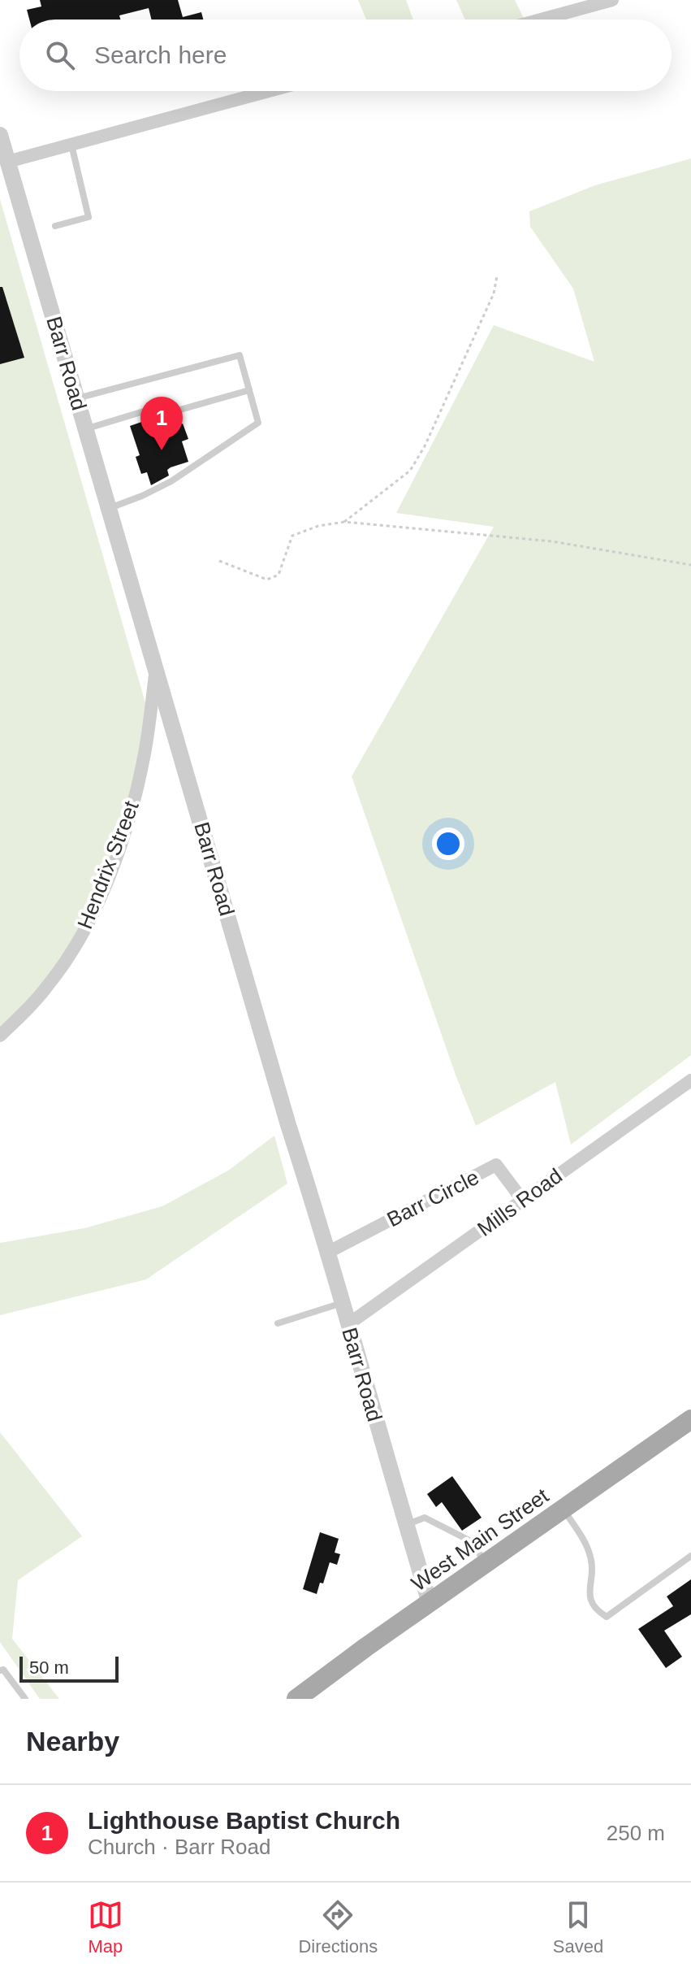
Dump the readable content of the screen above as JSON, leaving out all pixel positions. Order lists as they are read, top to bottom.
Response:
{
  "streets": {
    "main road": ["West Main Street"],
    "street": [
      "Barr Road",
      "Hendrix Street",
      "Barr Circle",
      "Mills Road"
    ]
  },
  "crossings": [
    ["Barr Road", "Hendrix Street"],
    ["Barr Road", "Barr Circle"],
    ["Barr Road", "Mills Road"],
    ["Barr Road", "West Main Street"],
    ["Barr Circle", "Mills Road"]
  ],
  "scale_bar": "50 m",
  "page": {
    "search": "Search here",
    "pins": "1",
    "scale": "50 m",
    "heading": "Nearby",
    "list": [
      {
        "mark": "1",
        "name": "Lighthouse Baptist Church",
        "note": "Church · Barr Road",
        "value": "250 m"
      }
    ],
    "nav": ["Map", "Directions", "Saved"]
  }
}
